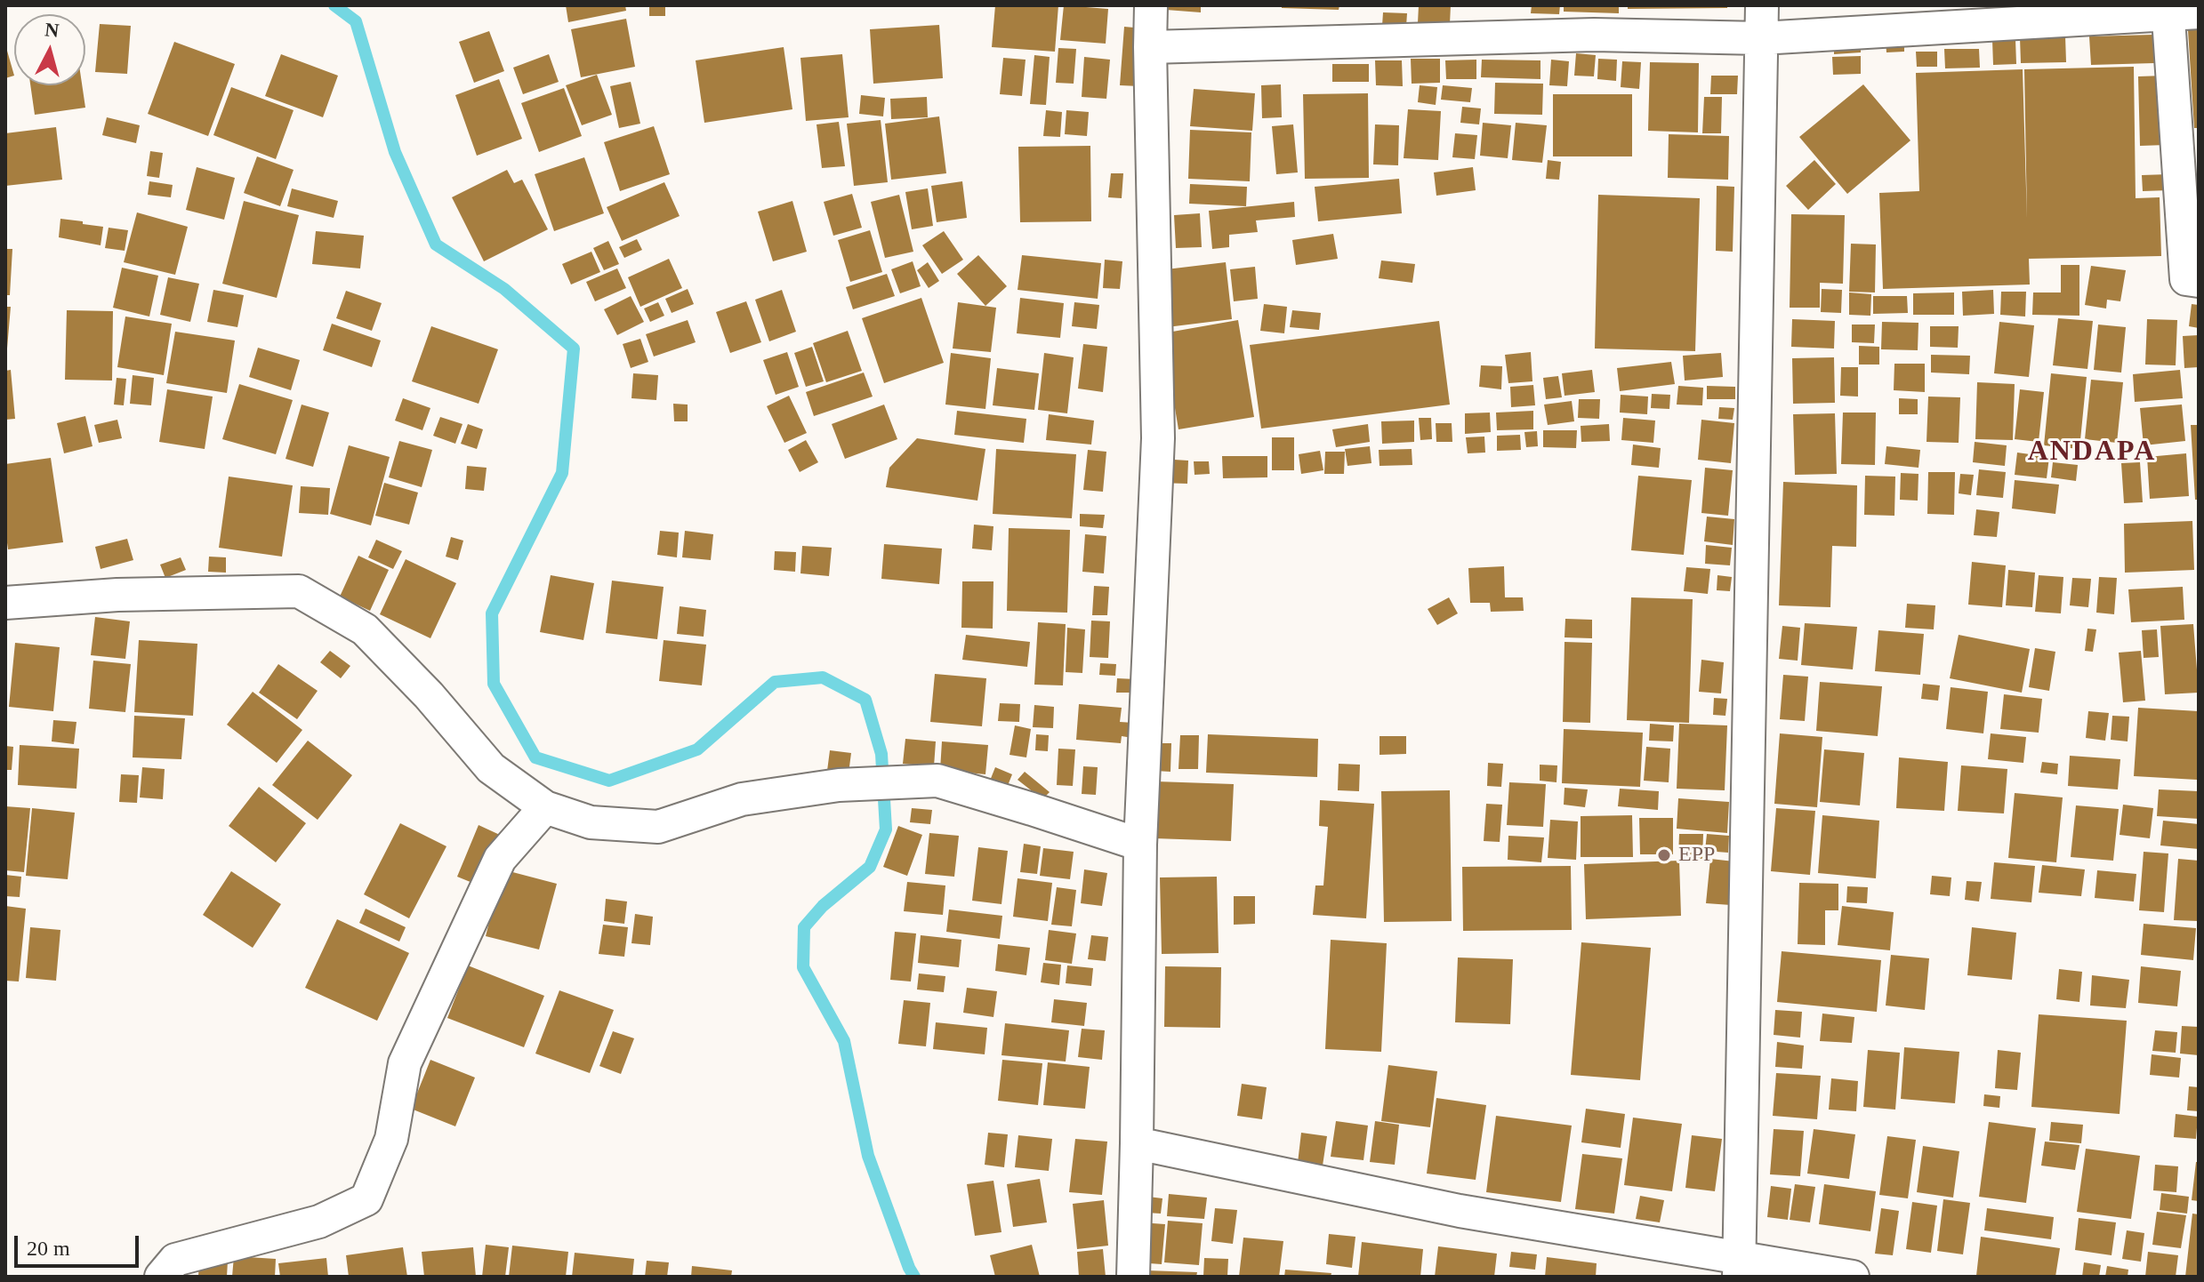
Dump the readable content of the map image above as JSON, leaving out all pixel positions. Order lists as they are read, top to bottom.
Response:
{
  "districts": ["ANDAPA"],
  "places": ["EPP"],
  "scale_bar": "20 m",
  "north": "top"
}
